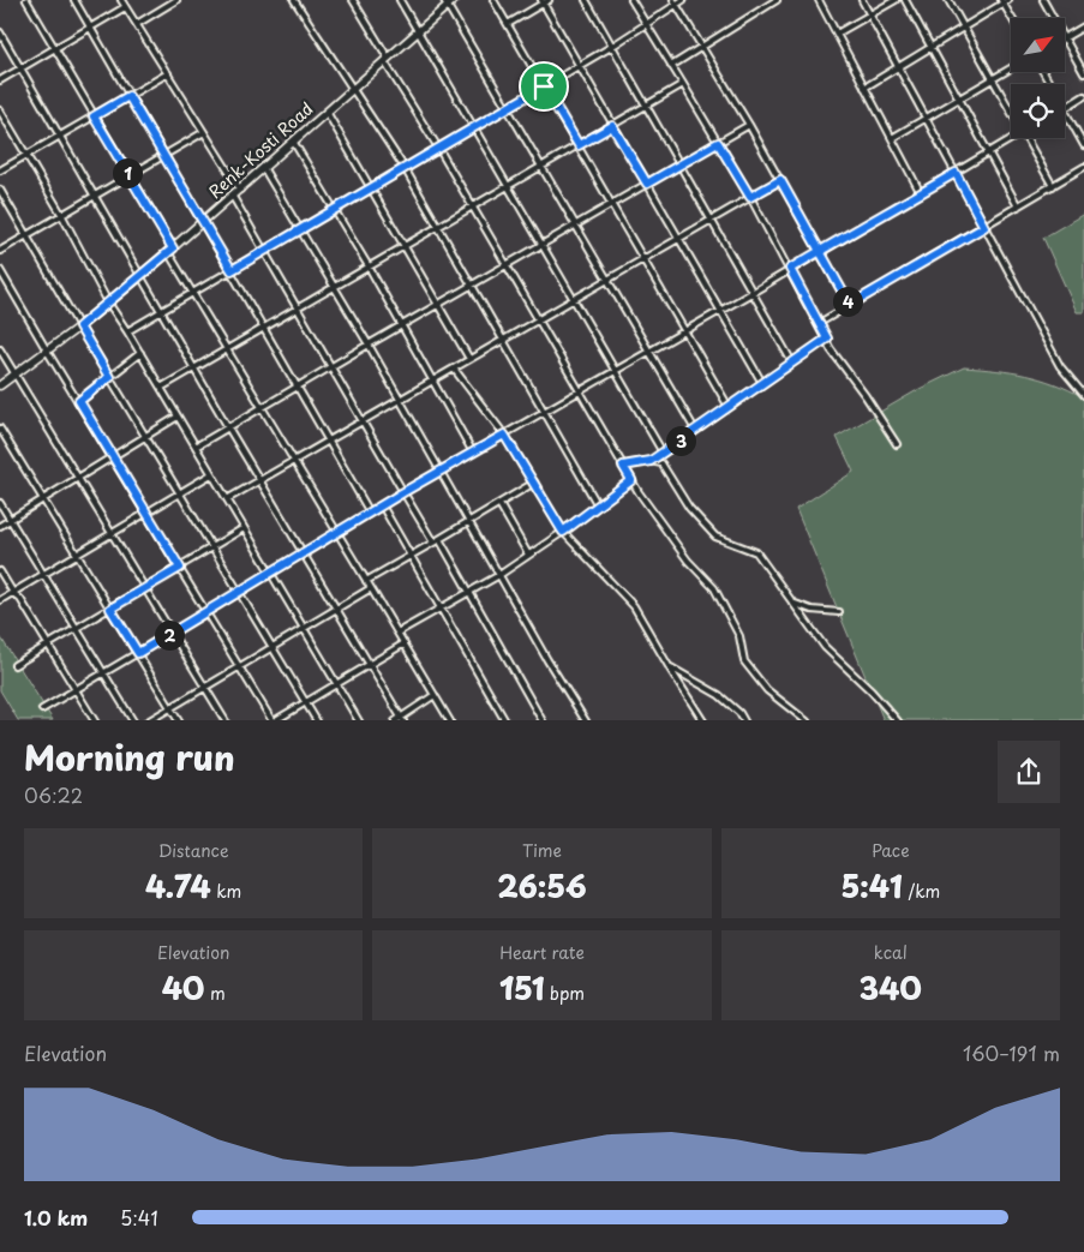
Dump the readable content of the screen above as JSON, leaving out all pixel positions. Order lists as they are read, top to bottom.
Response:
{
  "streets": {
    "main road": ["Renk-Kosti Road"]
  },
  "north": "top right",
  "page": {
    "pins": [
      "1",
      "4",
      "3",
      "2"
    ],
    "heading": ["Morning run", "06:22"],
    "stats": [
      ["Distance", "4.74 km"],
      ["Time", "26:56"],
      ["Pace", "5:41 /km"],
      ["Elevation", "40 m"],
      ["Heart rate", "151 bpm"],
      ["kcal", "340"]
    ],
    "chart": ["Elevation", "160–191 m"],
    "list": [
      {
        "name": "1.0 km",
        "note": "5:41"
      }
    ]
  }
}
